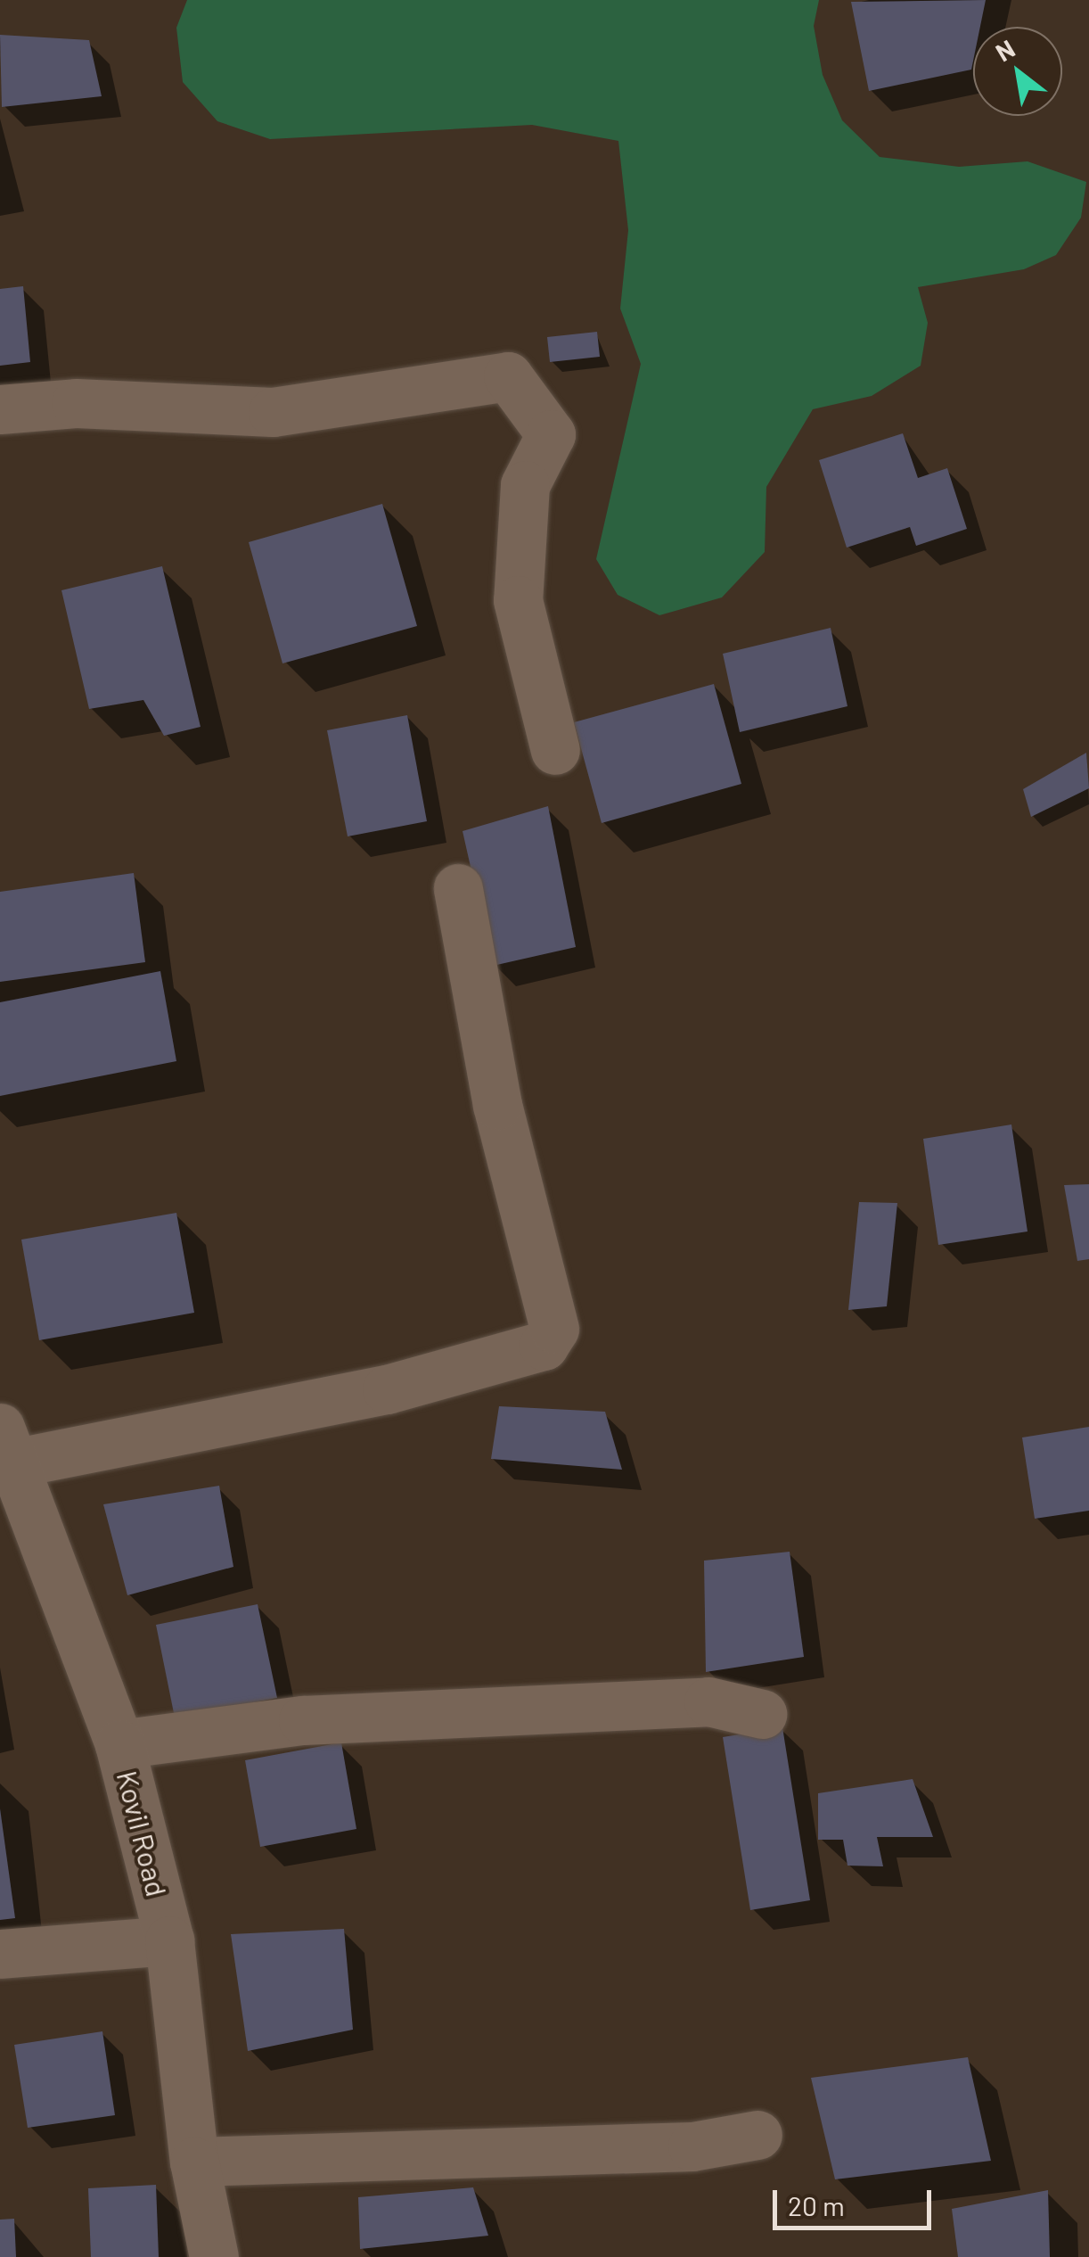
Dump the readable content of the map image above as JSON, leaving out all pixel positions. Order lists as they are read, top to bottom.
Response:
{
  "streets": {
    "street": ["Kovil Road"]
  },
  "scale_bar": "20 m",
  "north": "top left"
}
